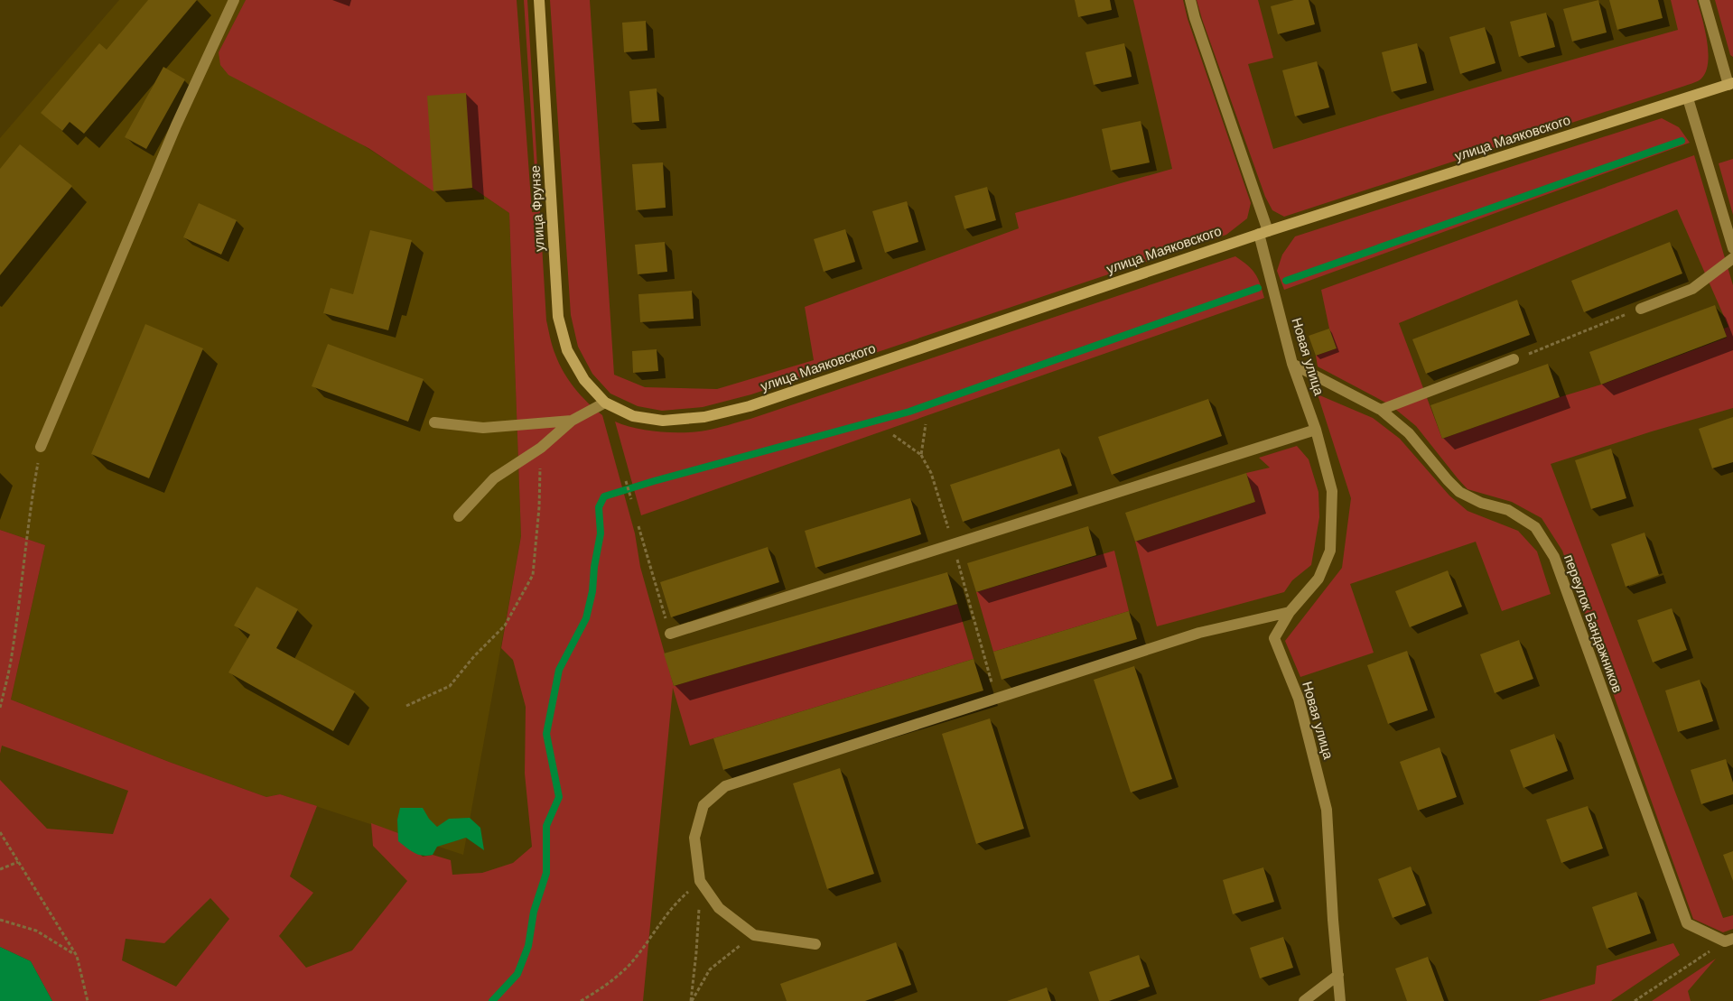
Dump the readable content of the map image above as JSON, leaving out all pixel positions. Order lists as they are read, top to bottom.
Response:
{
  "streets": {
    "main road": ["улица Маяковского", "улица Фрунзе"],
    "street": ["Новая улица", "переулок Бандажников"]
  },
  "crossings": [
    ["улица Маяковского", "улица Фрунзе"],
    ["улица Маяковского", "Новая улица"],
    ["Новая улица", "переулок Бандажников"]
  ]
}
